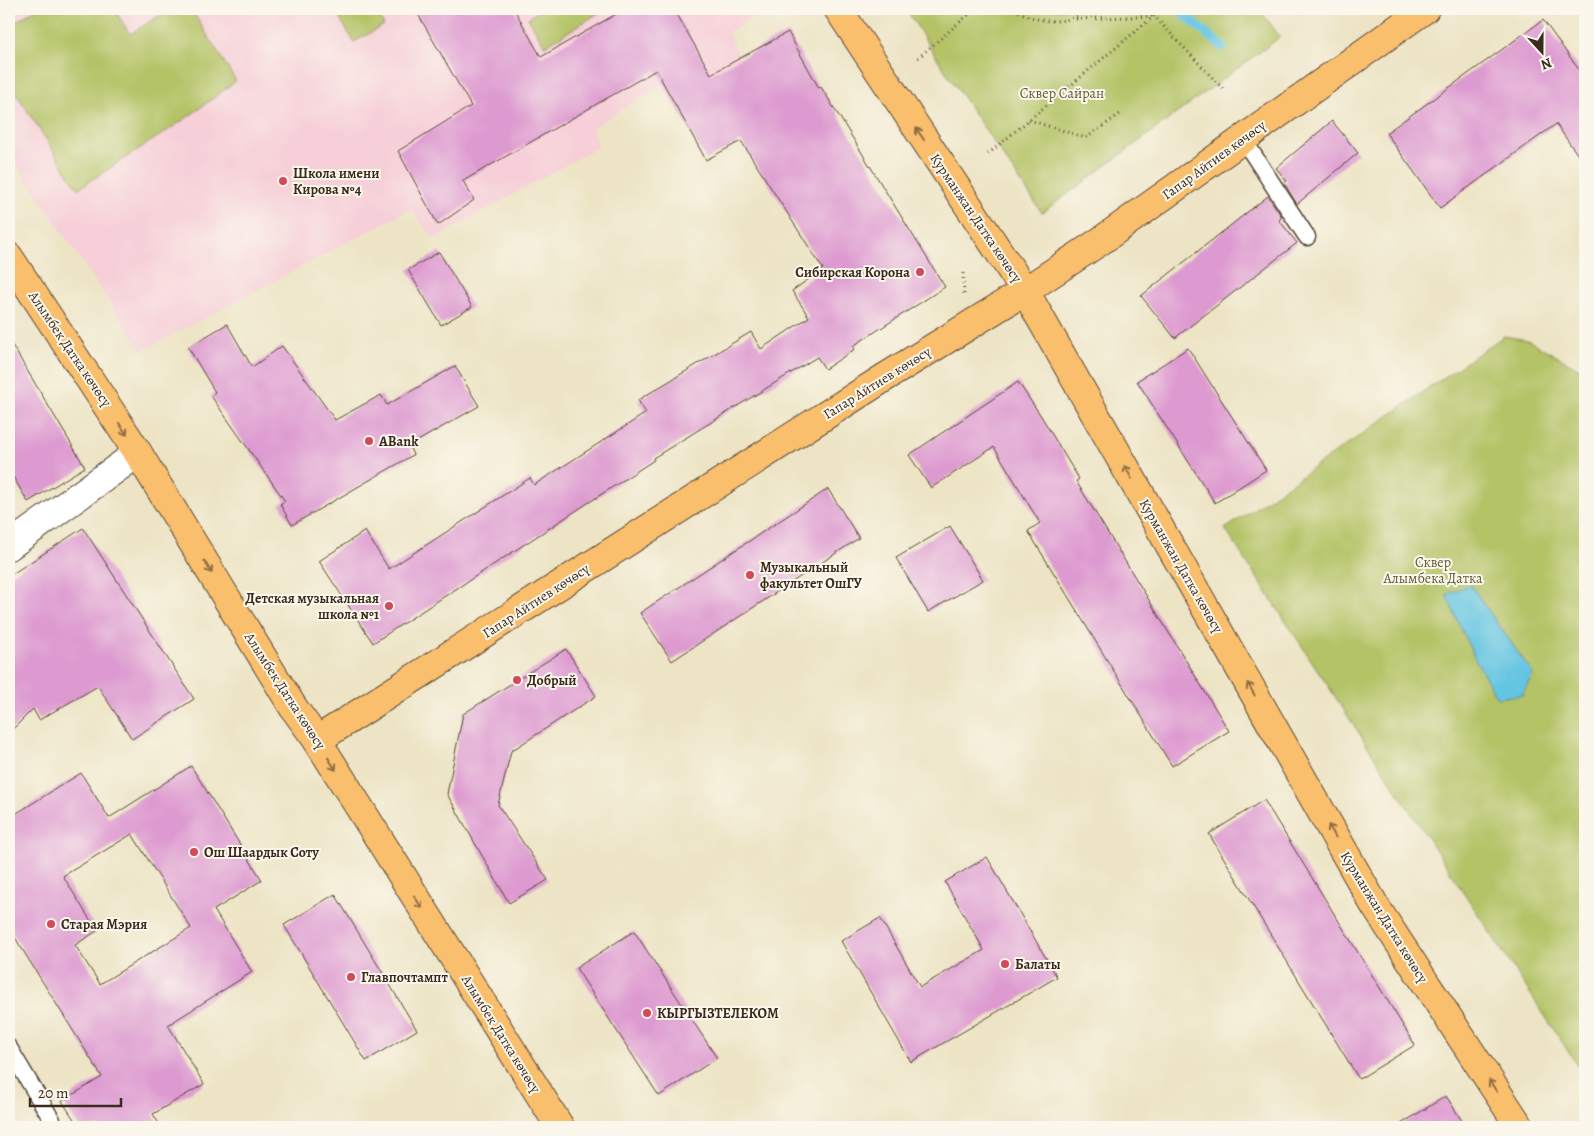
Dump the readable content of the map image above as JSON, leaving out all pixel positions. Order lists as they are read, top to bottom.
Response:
{
  "streets": {
    "main road": ["Гапар Айтиев көчөсү", "Курманжан Датка көчөсү", "Алымбек Датка көчөсү"]
  },
  "crossings": [
    ["Гапар Айтиев көчөсү", "Курманжан Датка көчөсү"],
    ["Гапар Айтиев көчөсү", "Алымбек Датка көчөсү"]
  ],
  "one_way": ["Курманжан Датка көчөсү", "Алымбек Датка көчөсү"],
  "parks": ["Сквер Сайран", "Сквер Алымбека Датка"],
  "places": [
    "Школа имени Кирова №4",
    "Сибирская Корона",
    "ABank",
    "Музыкальный факультет ОшГУ",
    "Детская музыкальная школа №1",
    "Добрый",
    "Ош Шаардык Соту",
    "Старая Мэрия",
    "Балаты",
    "Главпочтампт",
    "КЫРГЫЗТЕЛЕКОМ"
  ],
  "scale_bar": "20 m",
  "north": "bottom"
}
